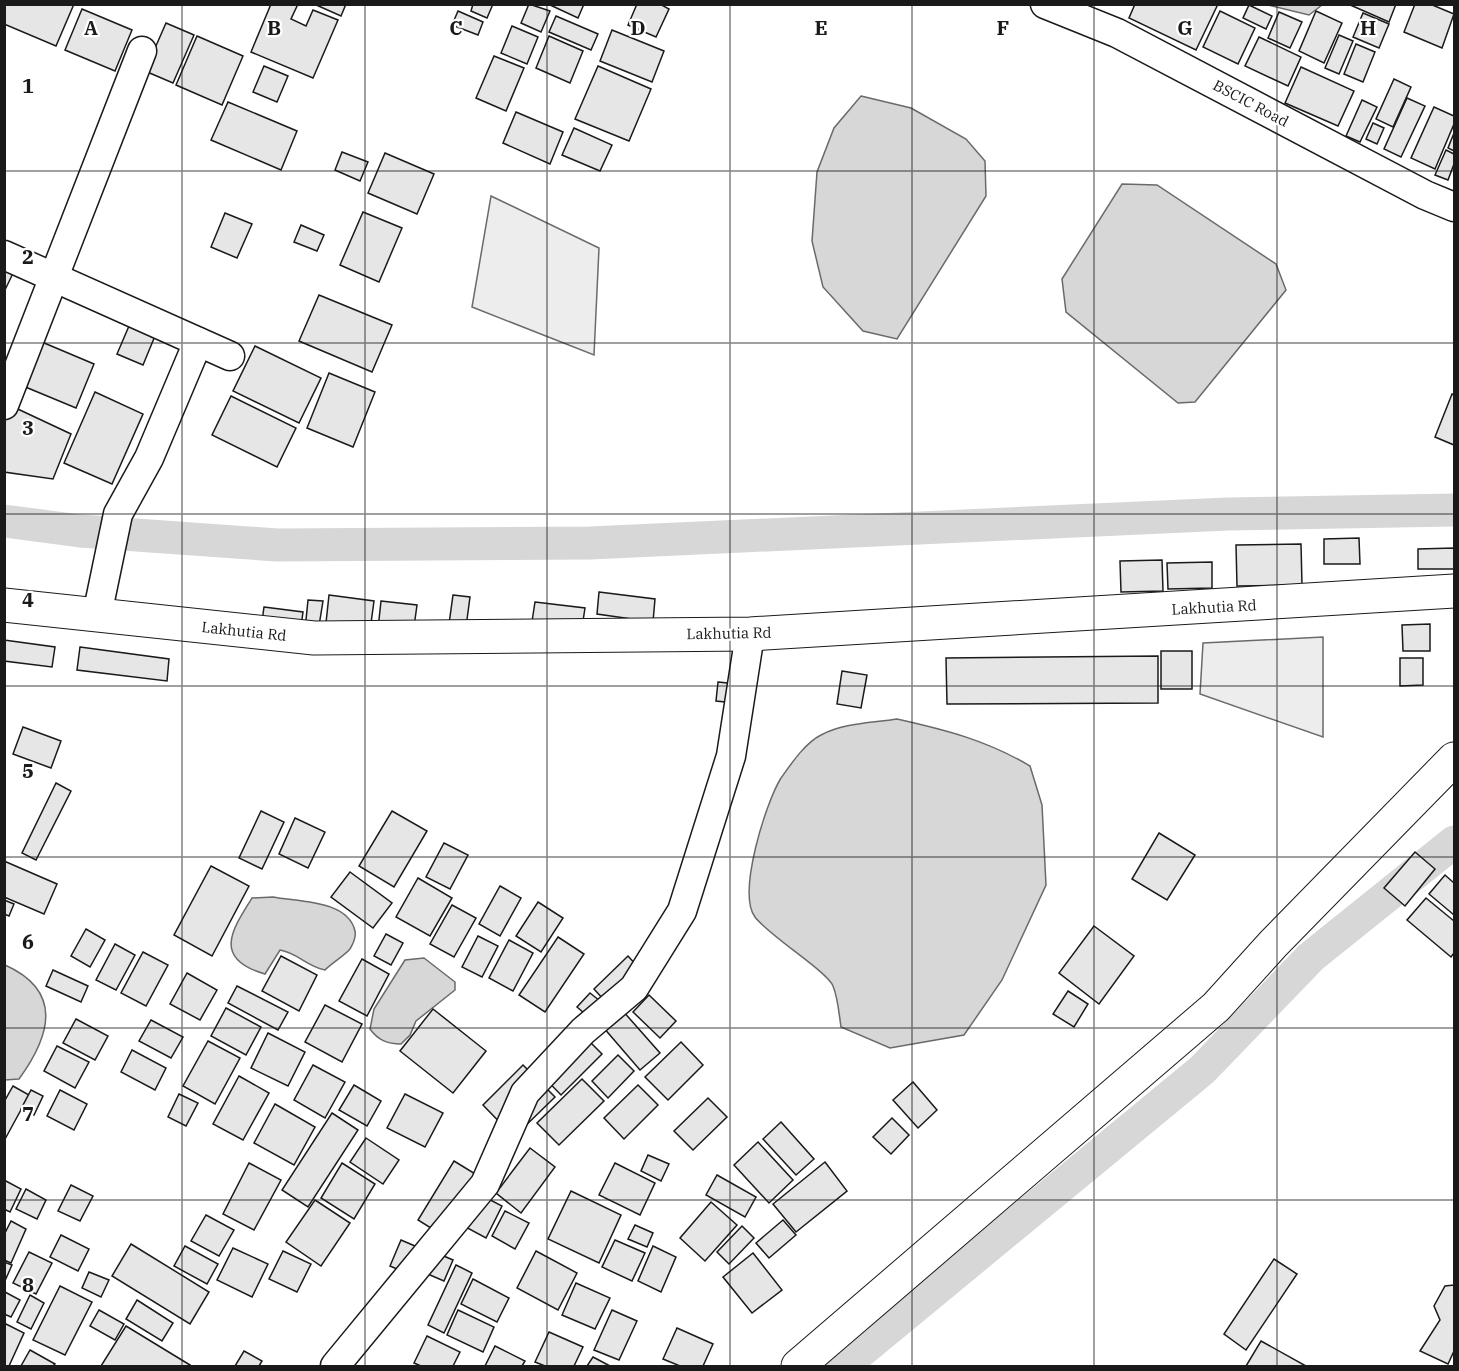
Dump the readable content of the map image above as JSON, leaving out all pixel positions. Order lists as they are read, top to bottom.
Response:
{
  "streets": {
    "street": ["BSCIC Road", "Lakhutia Rd"]
  },
  "grid": {
    "columns": [
      "A",
      "B",
      "C",
      "D",
      "E",
      "F",
      "G",
      "H"
    ],
    "rows": [
      "1",
      "2",
      "3",
      "4",
      "5",
      "6",
      "7",
      "8"
    ]
  }
}
